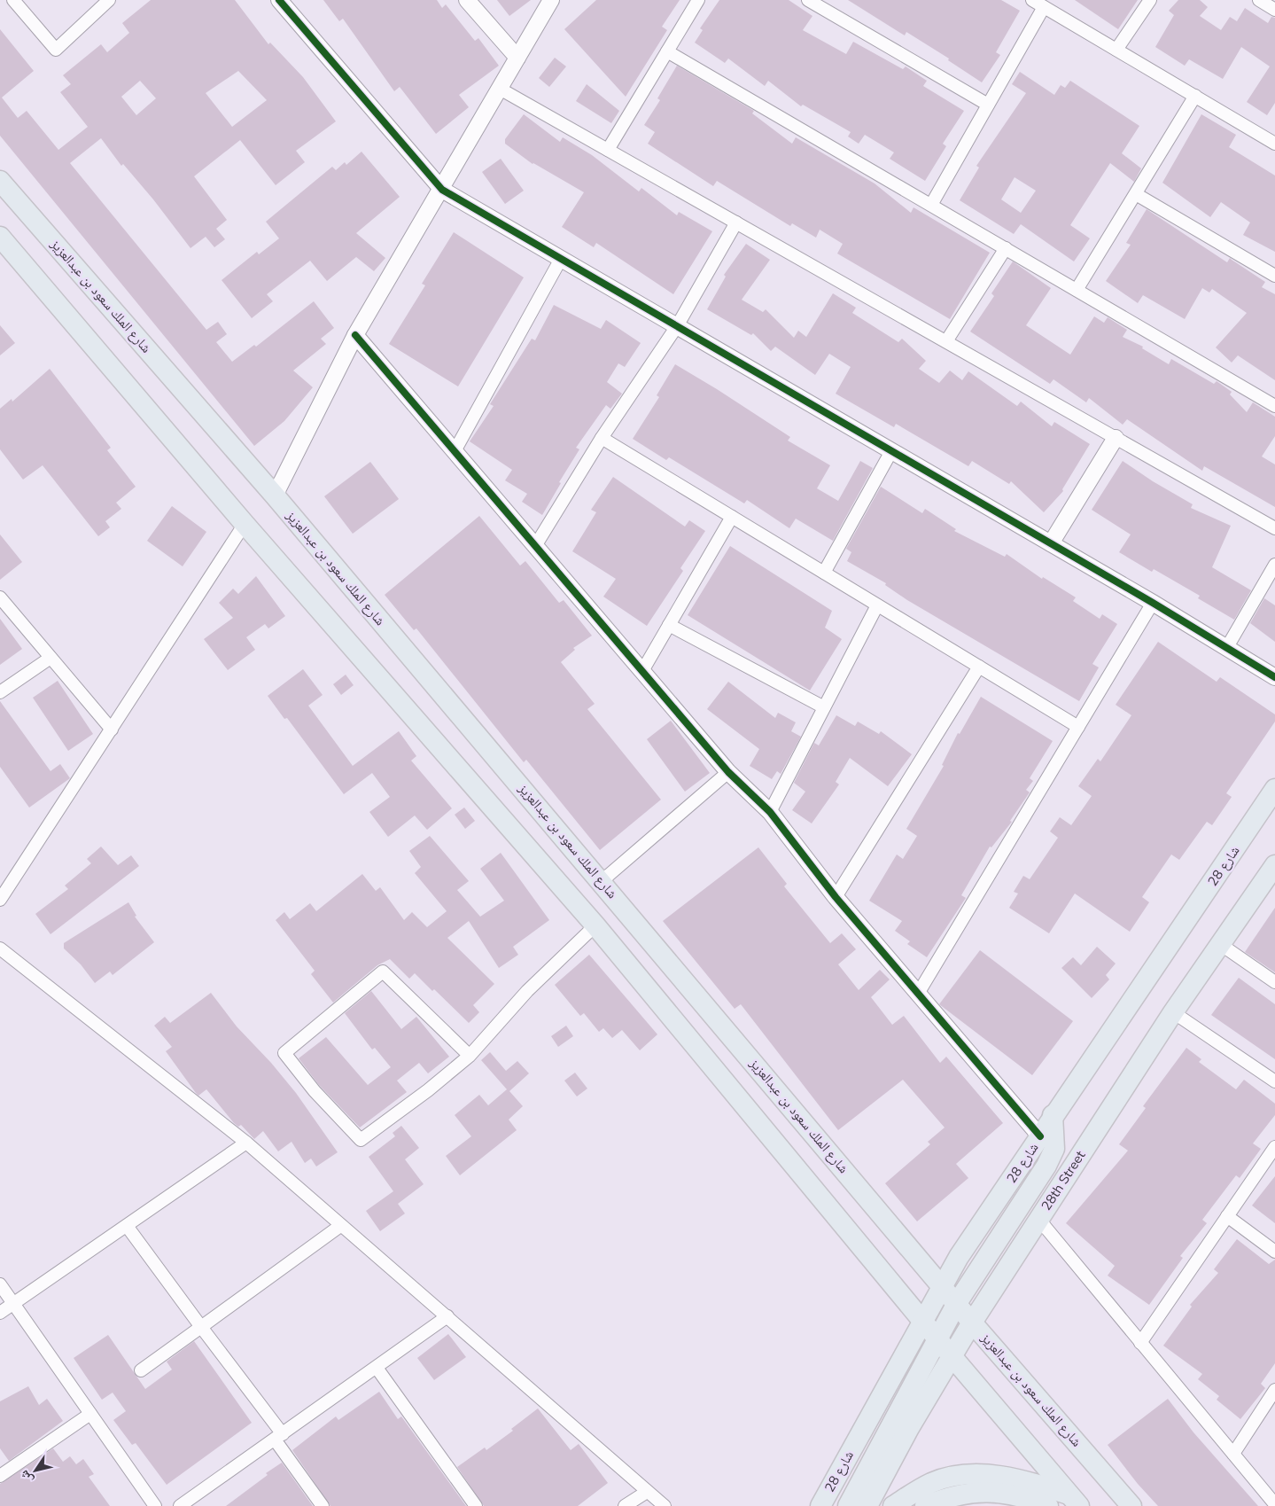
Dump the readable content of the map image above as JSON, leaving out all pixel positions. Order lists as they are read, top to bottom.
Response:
{
  "streets": {
    "main road": ["شارع الملك سعود بن عبدالعزيز", "شارع 28", "28th Street"]
  },
  "crossings": [
    ["شارع الملك سعود بن عبدالعزيز", "شارع 28"],
    ["شارع الملك سعود بن عبدالعزيز", "28th Street"]
  ],
  "north": "bottom left"
}
